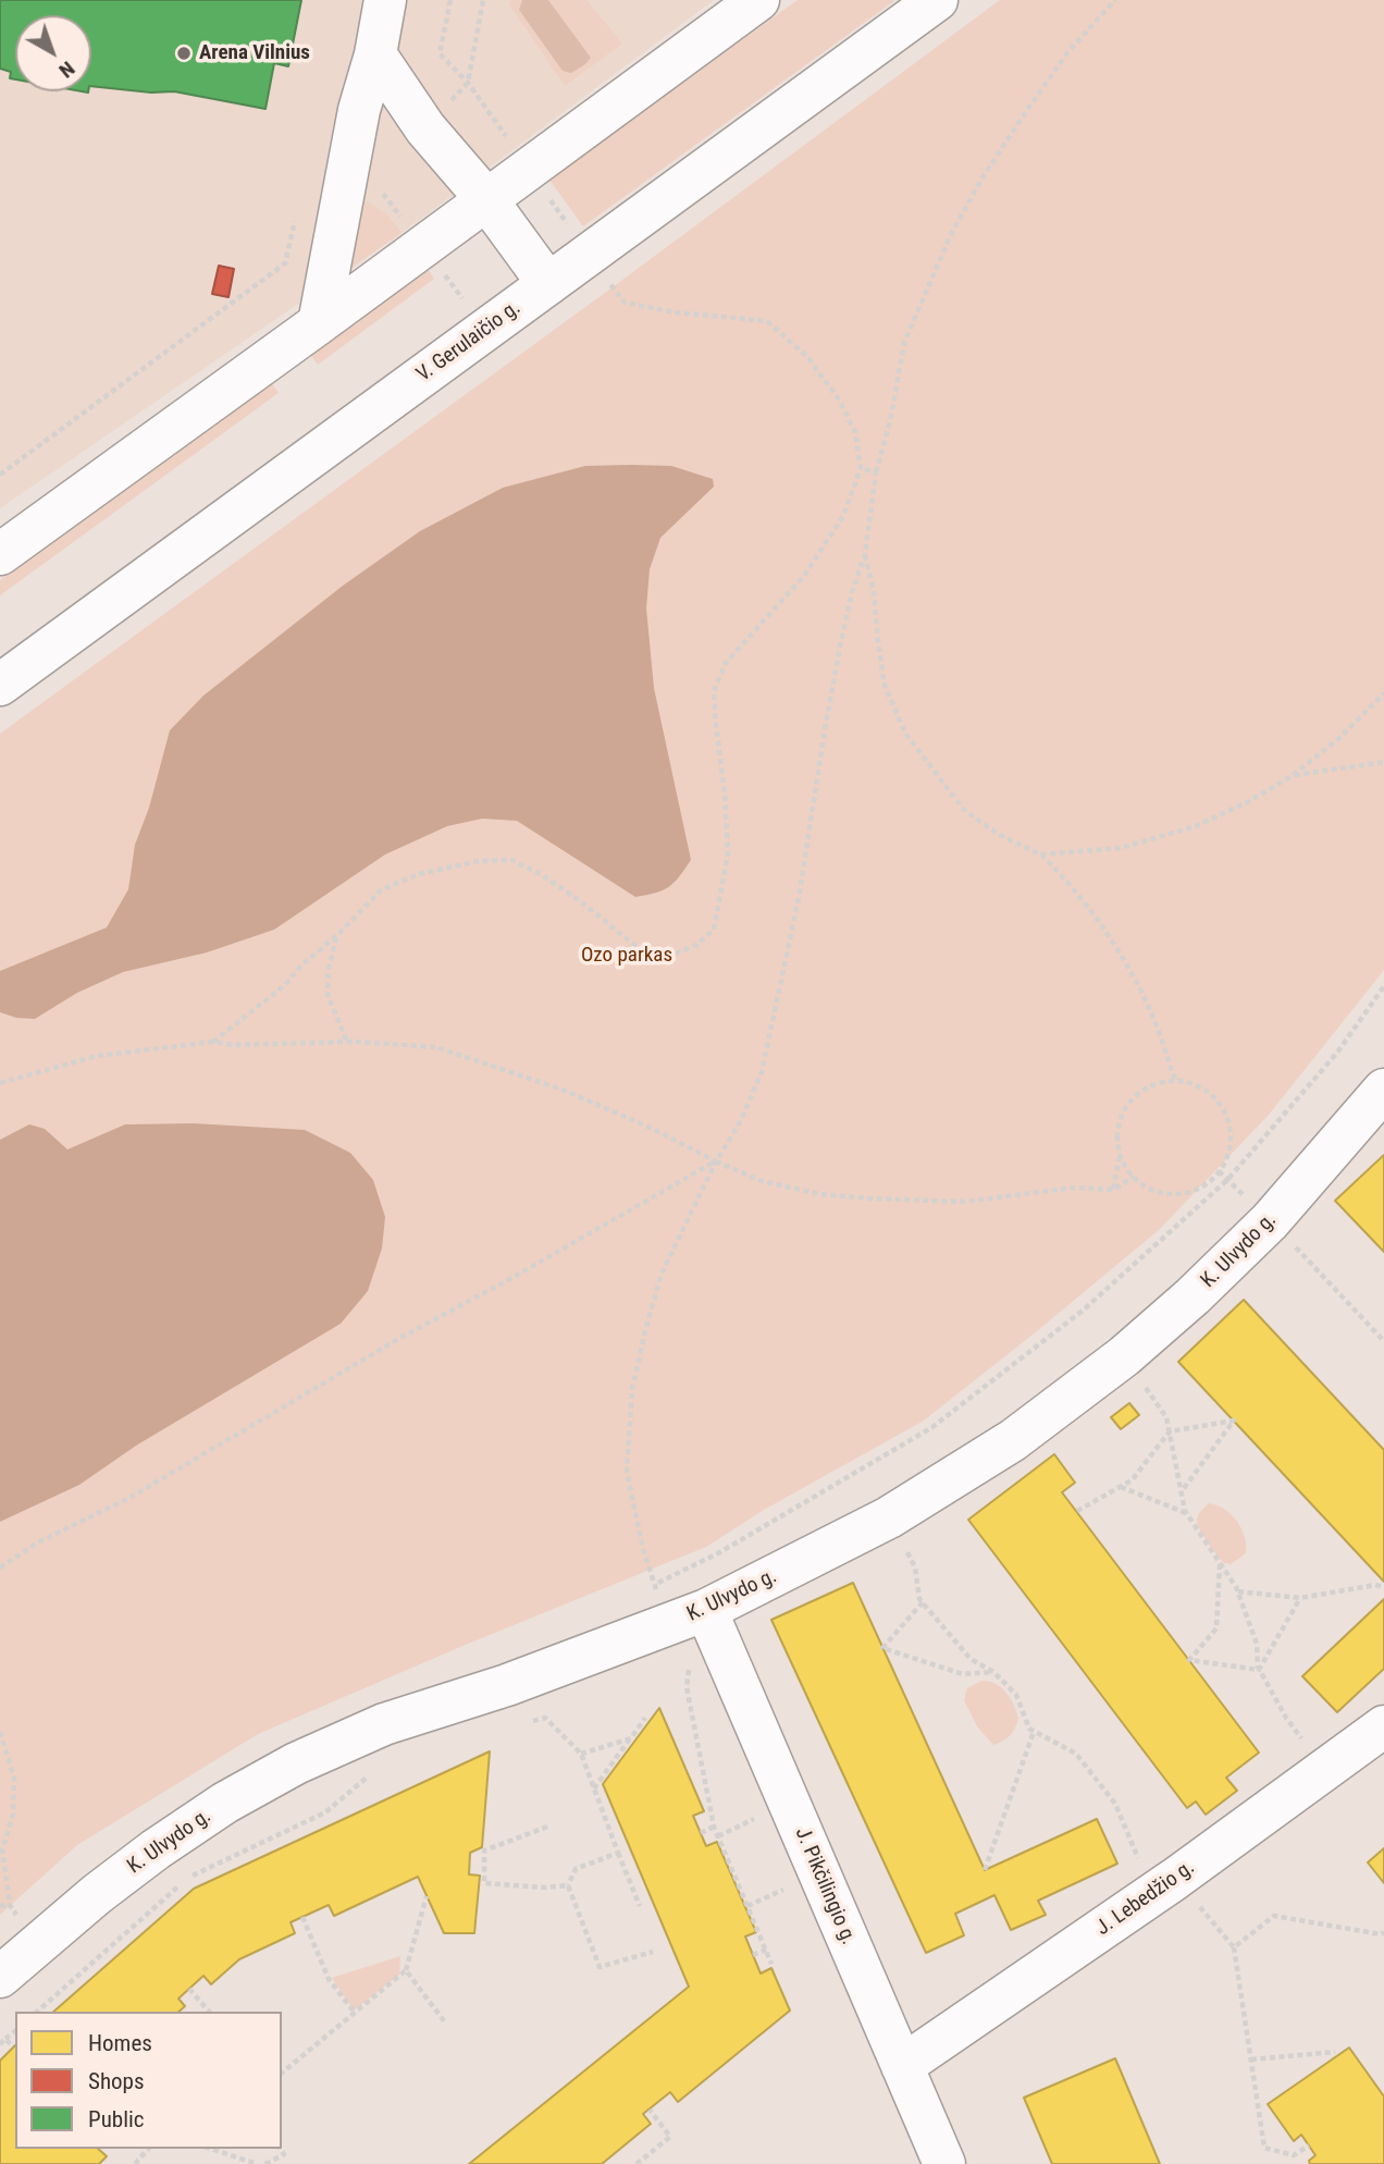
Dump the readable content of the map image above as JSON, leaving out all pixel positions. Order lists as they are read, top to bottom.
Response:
{
  "streets": {
    "street": [
      "V. Gerulaičio g.",
      "K. Ulvydo g.",
      "J. Pikčilingio g.",
      "J. Lebedžio g."
    ]
  },
  "crossings": [
    ["K. Ulvydo g.", "J. Pikčilingio g."],
    ["J. Pikčilingio g.", "J. Lebedžio g."]
  ],
  "parks": ["Ozo parkas"],
  "places": ["Arena Vilnius"],
  "legend": ["Homes", "Shops", "Public"],
  "north": "bottom right"
}
